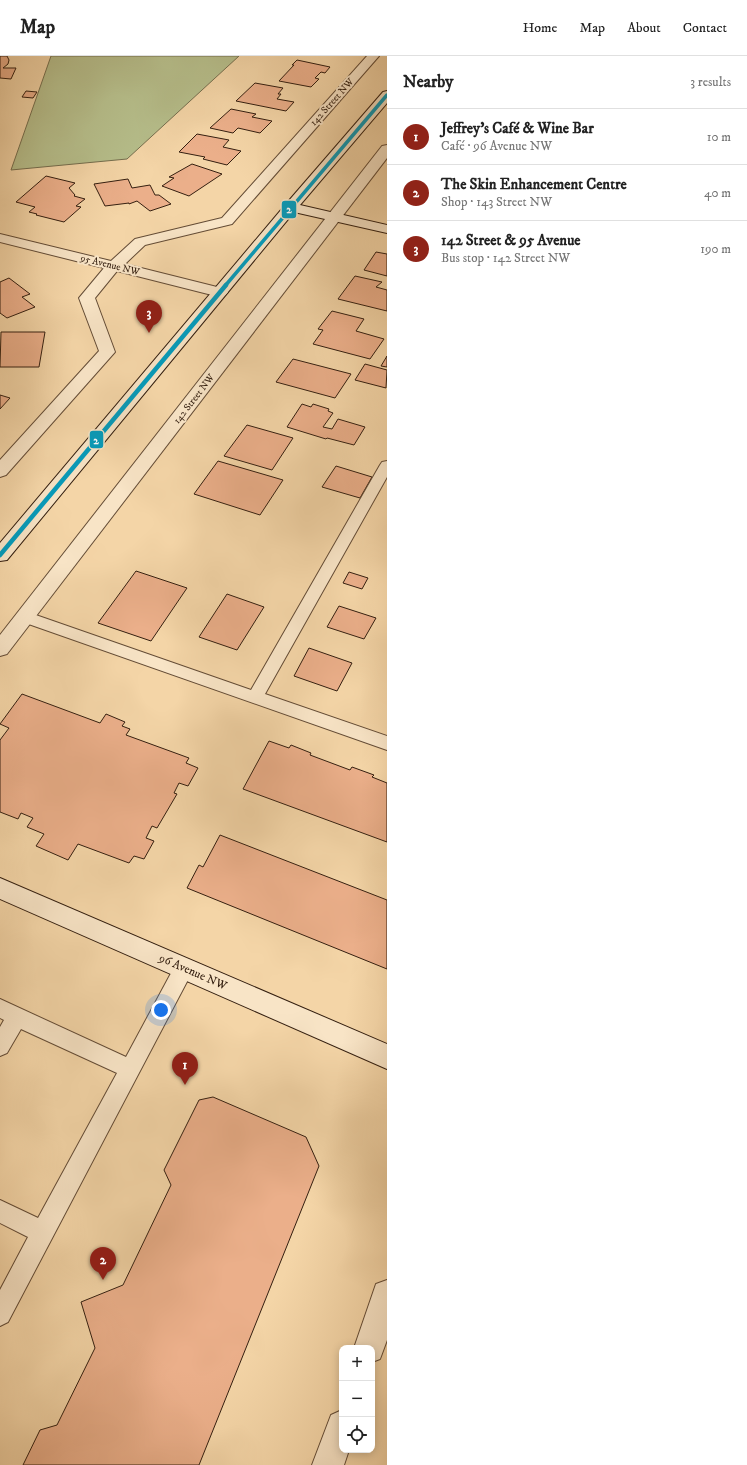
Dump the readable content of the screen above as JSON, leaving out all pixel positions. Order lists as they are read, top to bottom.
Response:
{
  "streets": {
    "street": ["142 Street NW", "95 Avenue NW", "96 Avenue NW"]
  },
  "crossings": [
    ["142 Street NW", "95 Avenue NW"]
  ],
  "lines": ["transit line 2"],
  "page": {
    "header": "Map",
    "nav": [
      "Home",
      "Map",
      "About",
      "Contact"
    ],
    "heading": ["Nearby", "3 results"],
    "list": [
      {
        "mark": "1",
        "name": "Jeffrey's Café & Wine Bar",
        "note": "Café · 96 Avenue NW",
        "value": "10 m"
      },
      {
        "mark": "2",
        "name": "The Skin Enhancement Centre",
        "note": "Shop · 143 Street NW",
        "value": "40 m"
      },
      {
        "mark": "3",
        "name": "142 Street & 95 Avenue",
        "note": "Bus stop · 142 Street NW",
        "value": "190 m"
      }
    ],
    "pins": ["3", "1", "2"],
    "map_buttons": ["+", "−"]
  }
}
